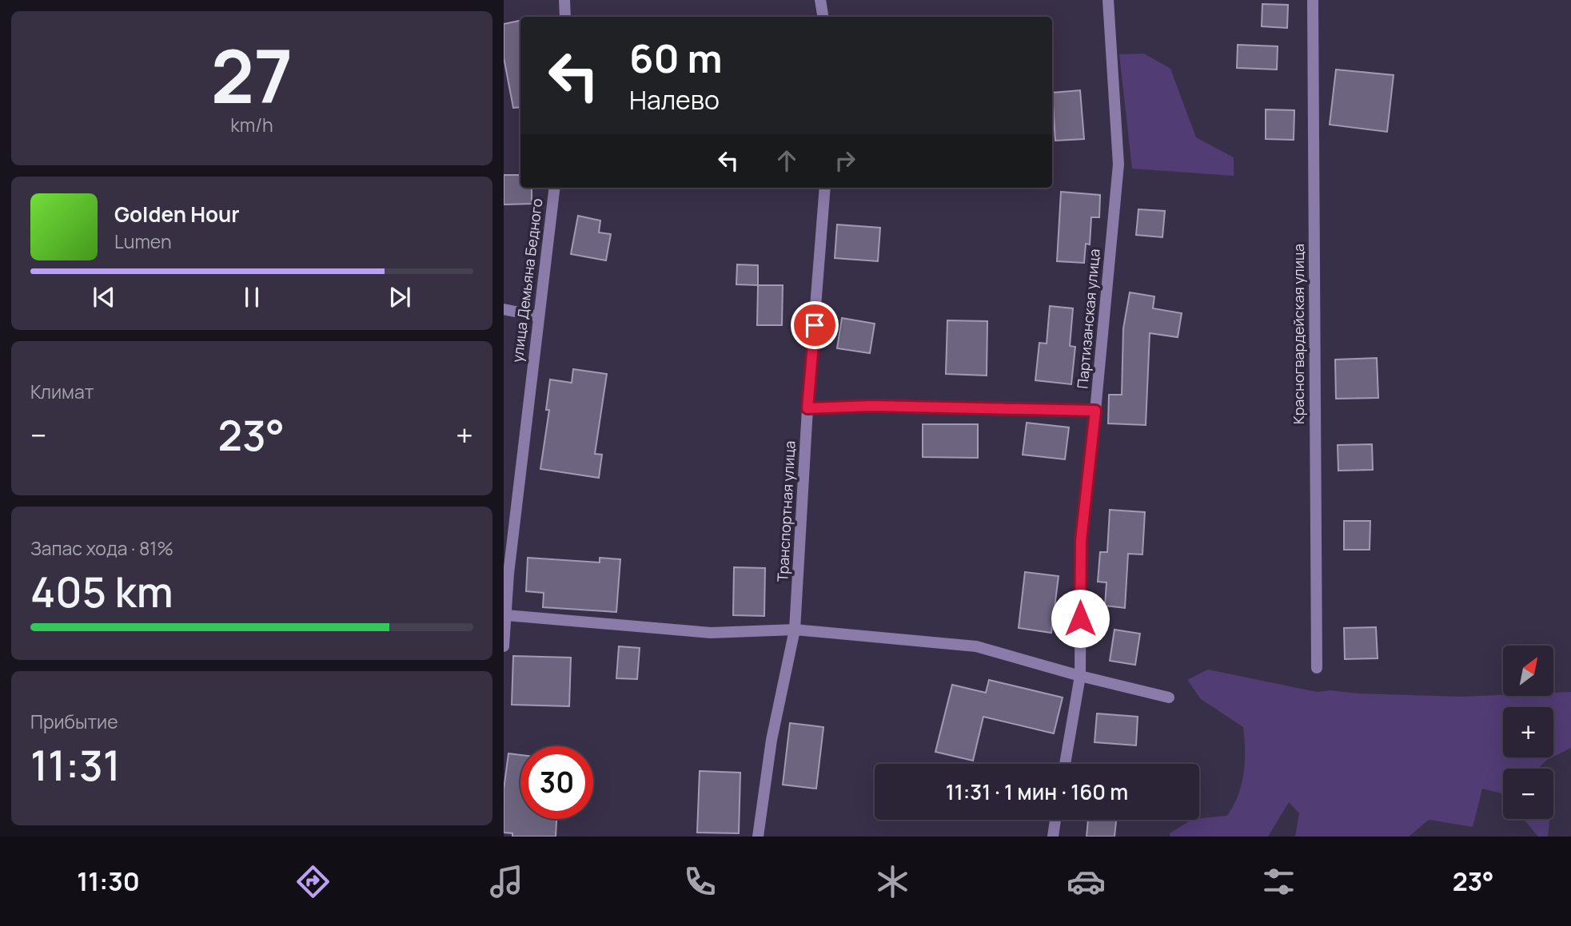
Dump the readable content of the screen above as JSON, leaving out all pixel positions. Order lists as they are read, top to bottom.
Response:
{
  "streets": {
    "street": [
      "улица Демьяна Бедного",
      "Партизанская улица",
      "Красногвардейская улица",
      "Транспортная улица"
    ]
  },
  "north": "top right",
  "page": {
    "tile": [
      ["27", "km/h"],
      "Климат",
      ["Запас хода · 81%", "405 km"],
      ["Прибытие", "11:31"]
    ],
    "turn": ["60 m", "Налево"],
    "song": ["Golden Hour", "Lumen"],
    "heat": ["−", "23°", "+"],
    "map_buttons": ["+", "−"],
    "limit": "30",
    "trip": "11:31 · 1 мин · 160 m",
    "tabs": ["11:30", "23°"]
  }
}
